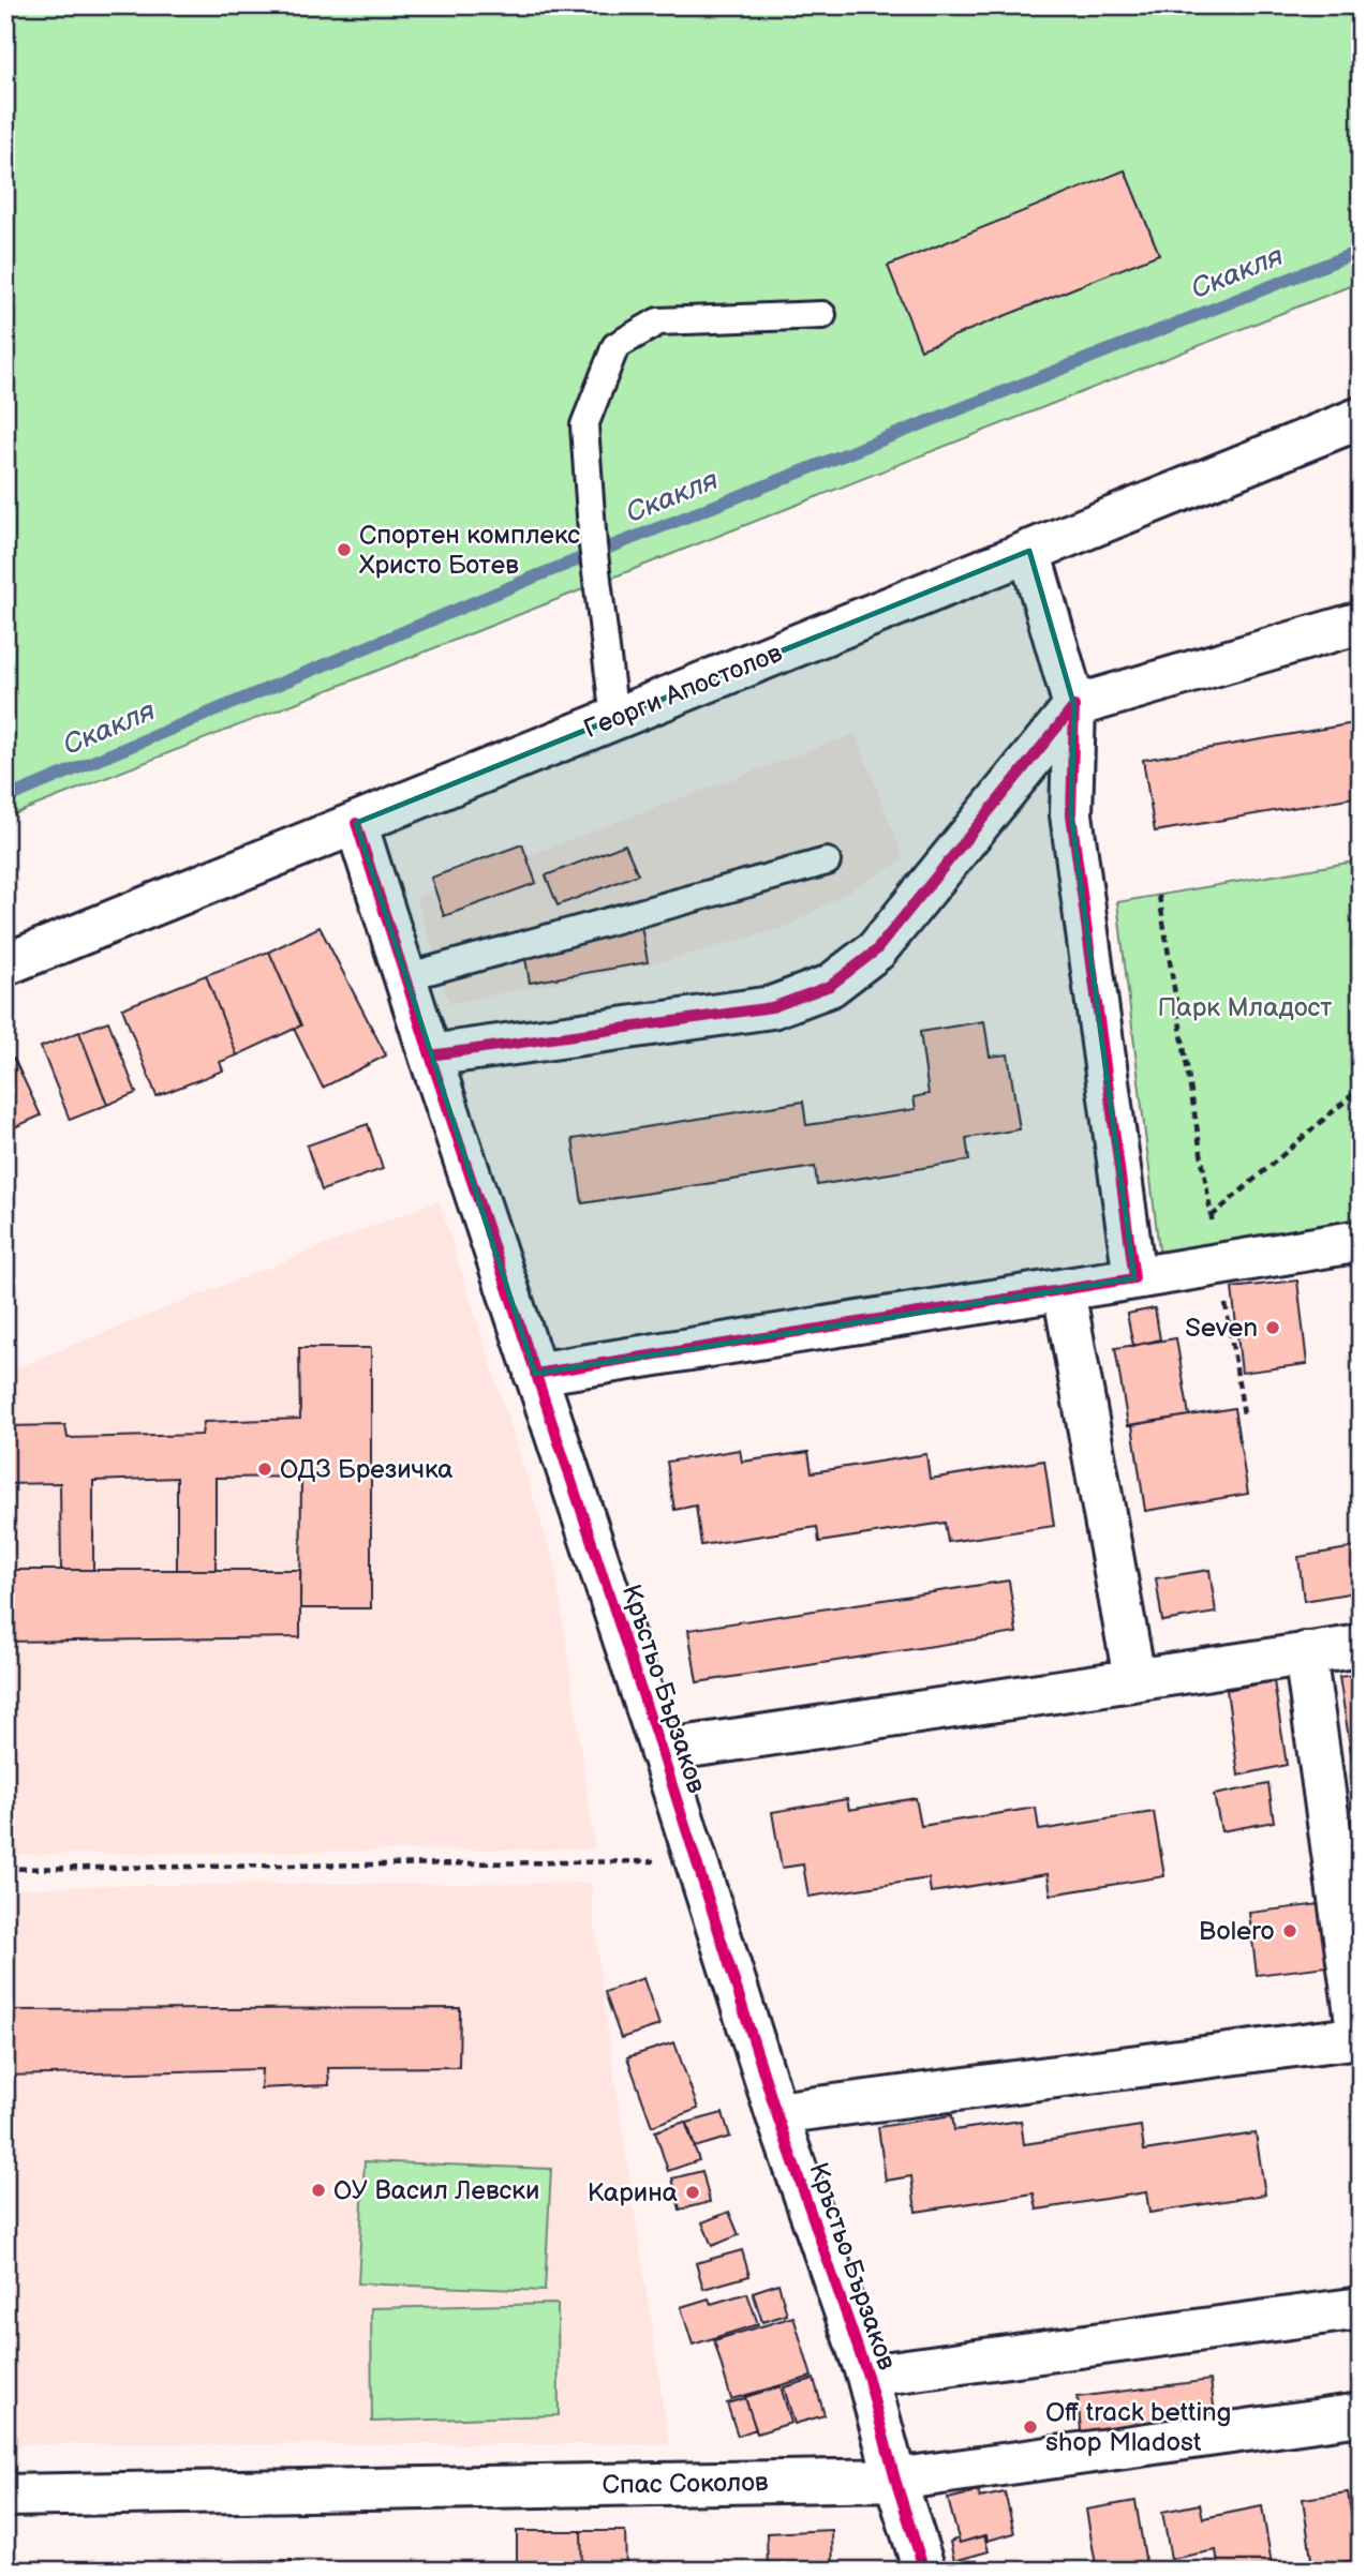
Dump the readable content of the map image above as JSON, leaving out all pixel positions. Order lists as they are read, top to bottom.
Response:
{
  "streets": {
    "street": ["Георги Апостолов", "Кръстьо Бързаков", "Спас Соколов"]
  },
  "crossings": [
    ["Георги Апостолов", "Кръстьо Бързаков"],
    ["Кръстьо Бързаков", "Спас Соколов"]
  ],
  "water": ["Скакля"],
  "parks": ["Парк Младост"],
  "places": [
    "Спортен комплекс Христо Ботев",
    "Seven",
    "ОДЗ Брезичка",
    "Bolero",
    "ОУ Васил Левски",
    "Карина",
    "Off track betting shop Mladost"
  ]
}
